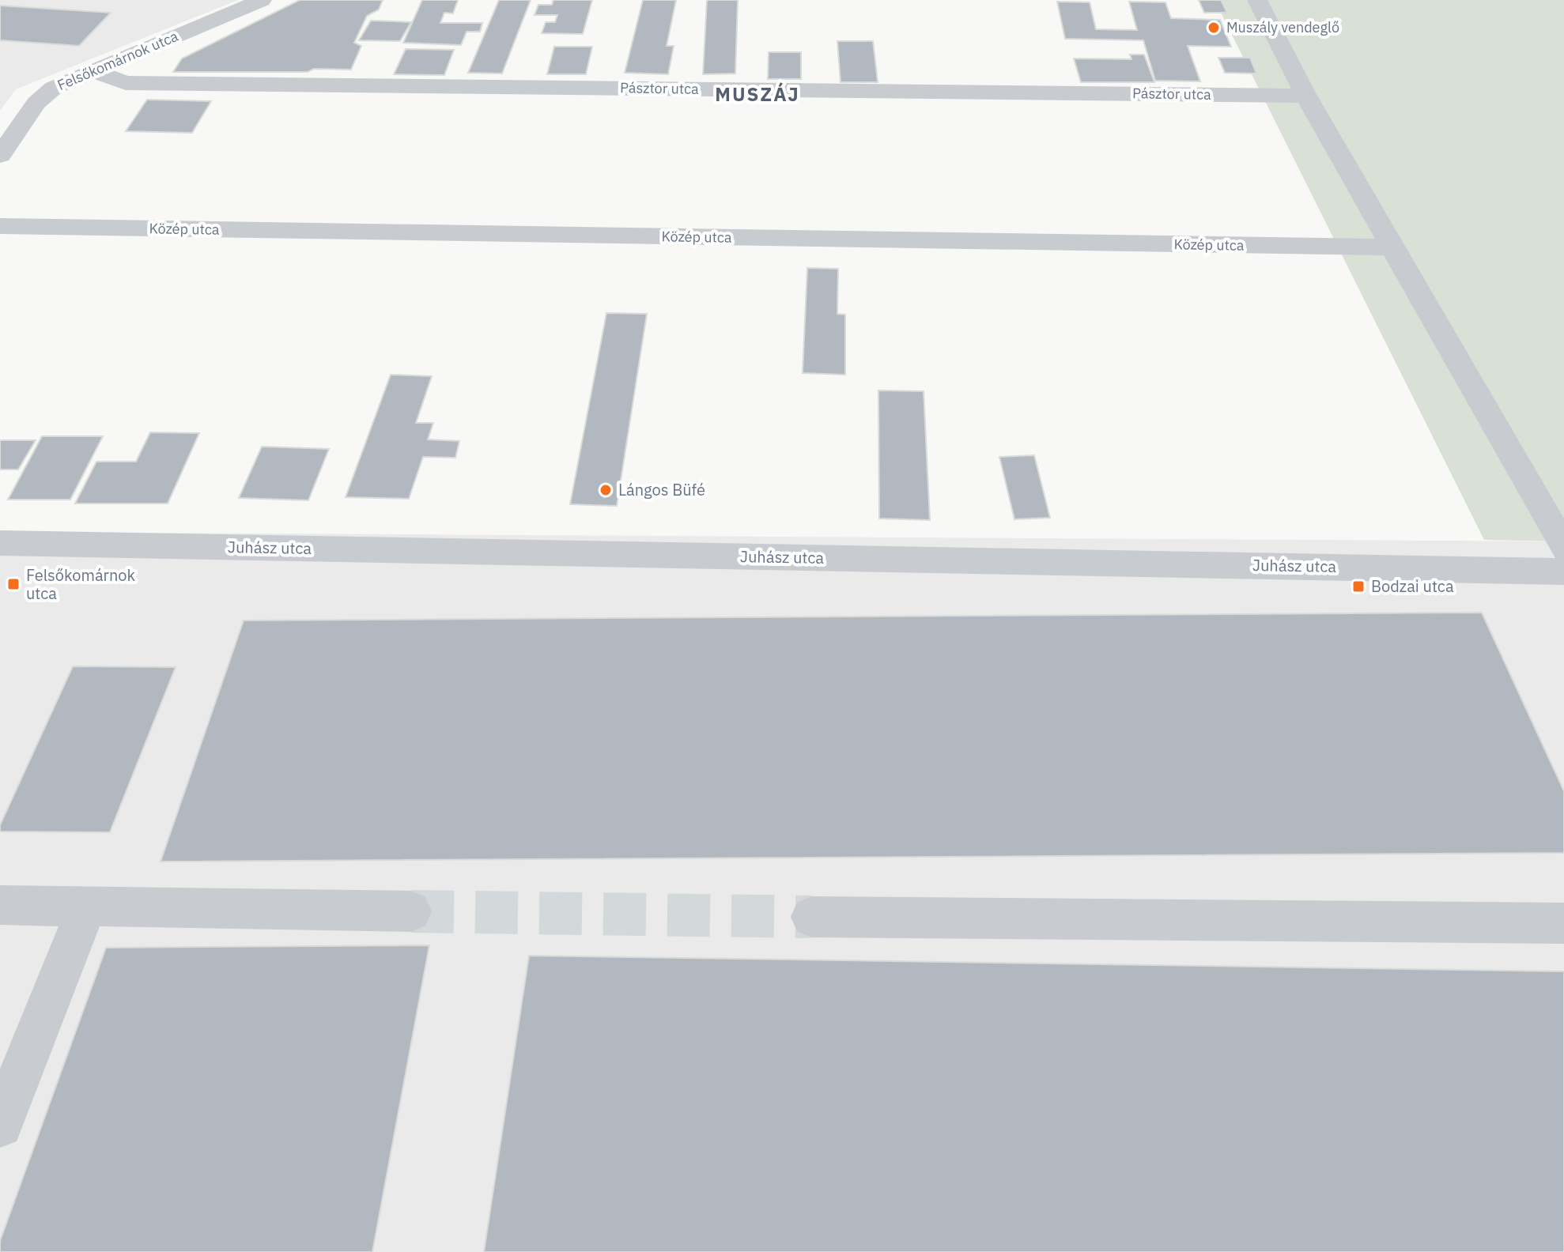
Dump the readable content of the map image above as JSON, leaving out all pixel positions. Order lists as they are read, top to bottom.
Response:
{
  "streets": {
    "street": [
      "Felsőkomárnok utca",
      "Pásztor utca",
      "Közép utca",
      "Juhász utca"
    ]
  },
  "crossings": [
    ["Felsőkomárnok utca", "Pásztor utca"]
  ],
  "districts": ["MUSZÁJ"],
  "places": {
    "other": ["Muszály vendeglő", "Lángos Büfé"],
    "transit": ["Felsőkomárnok utca", "Bodzai utca"]
  }
}
